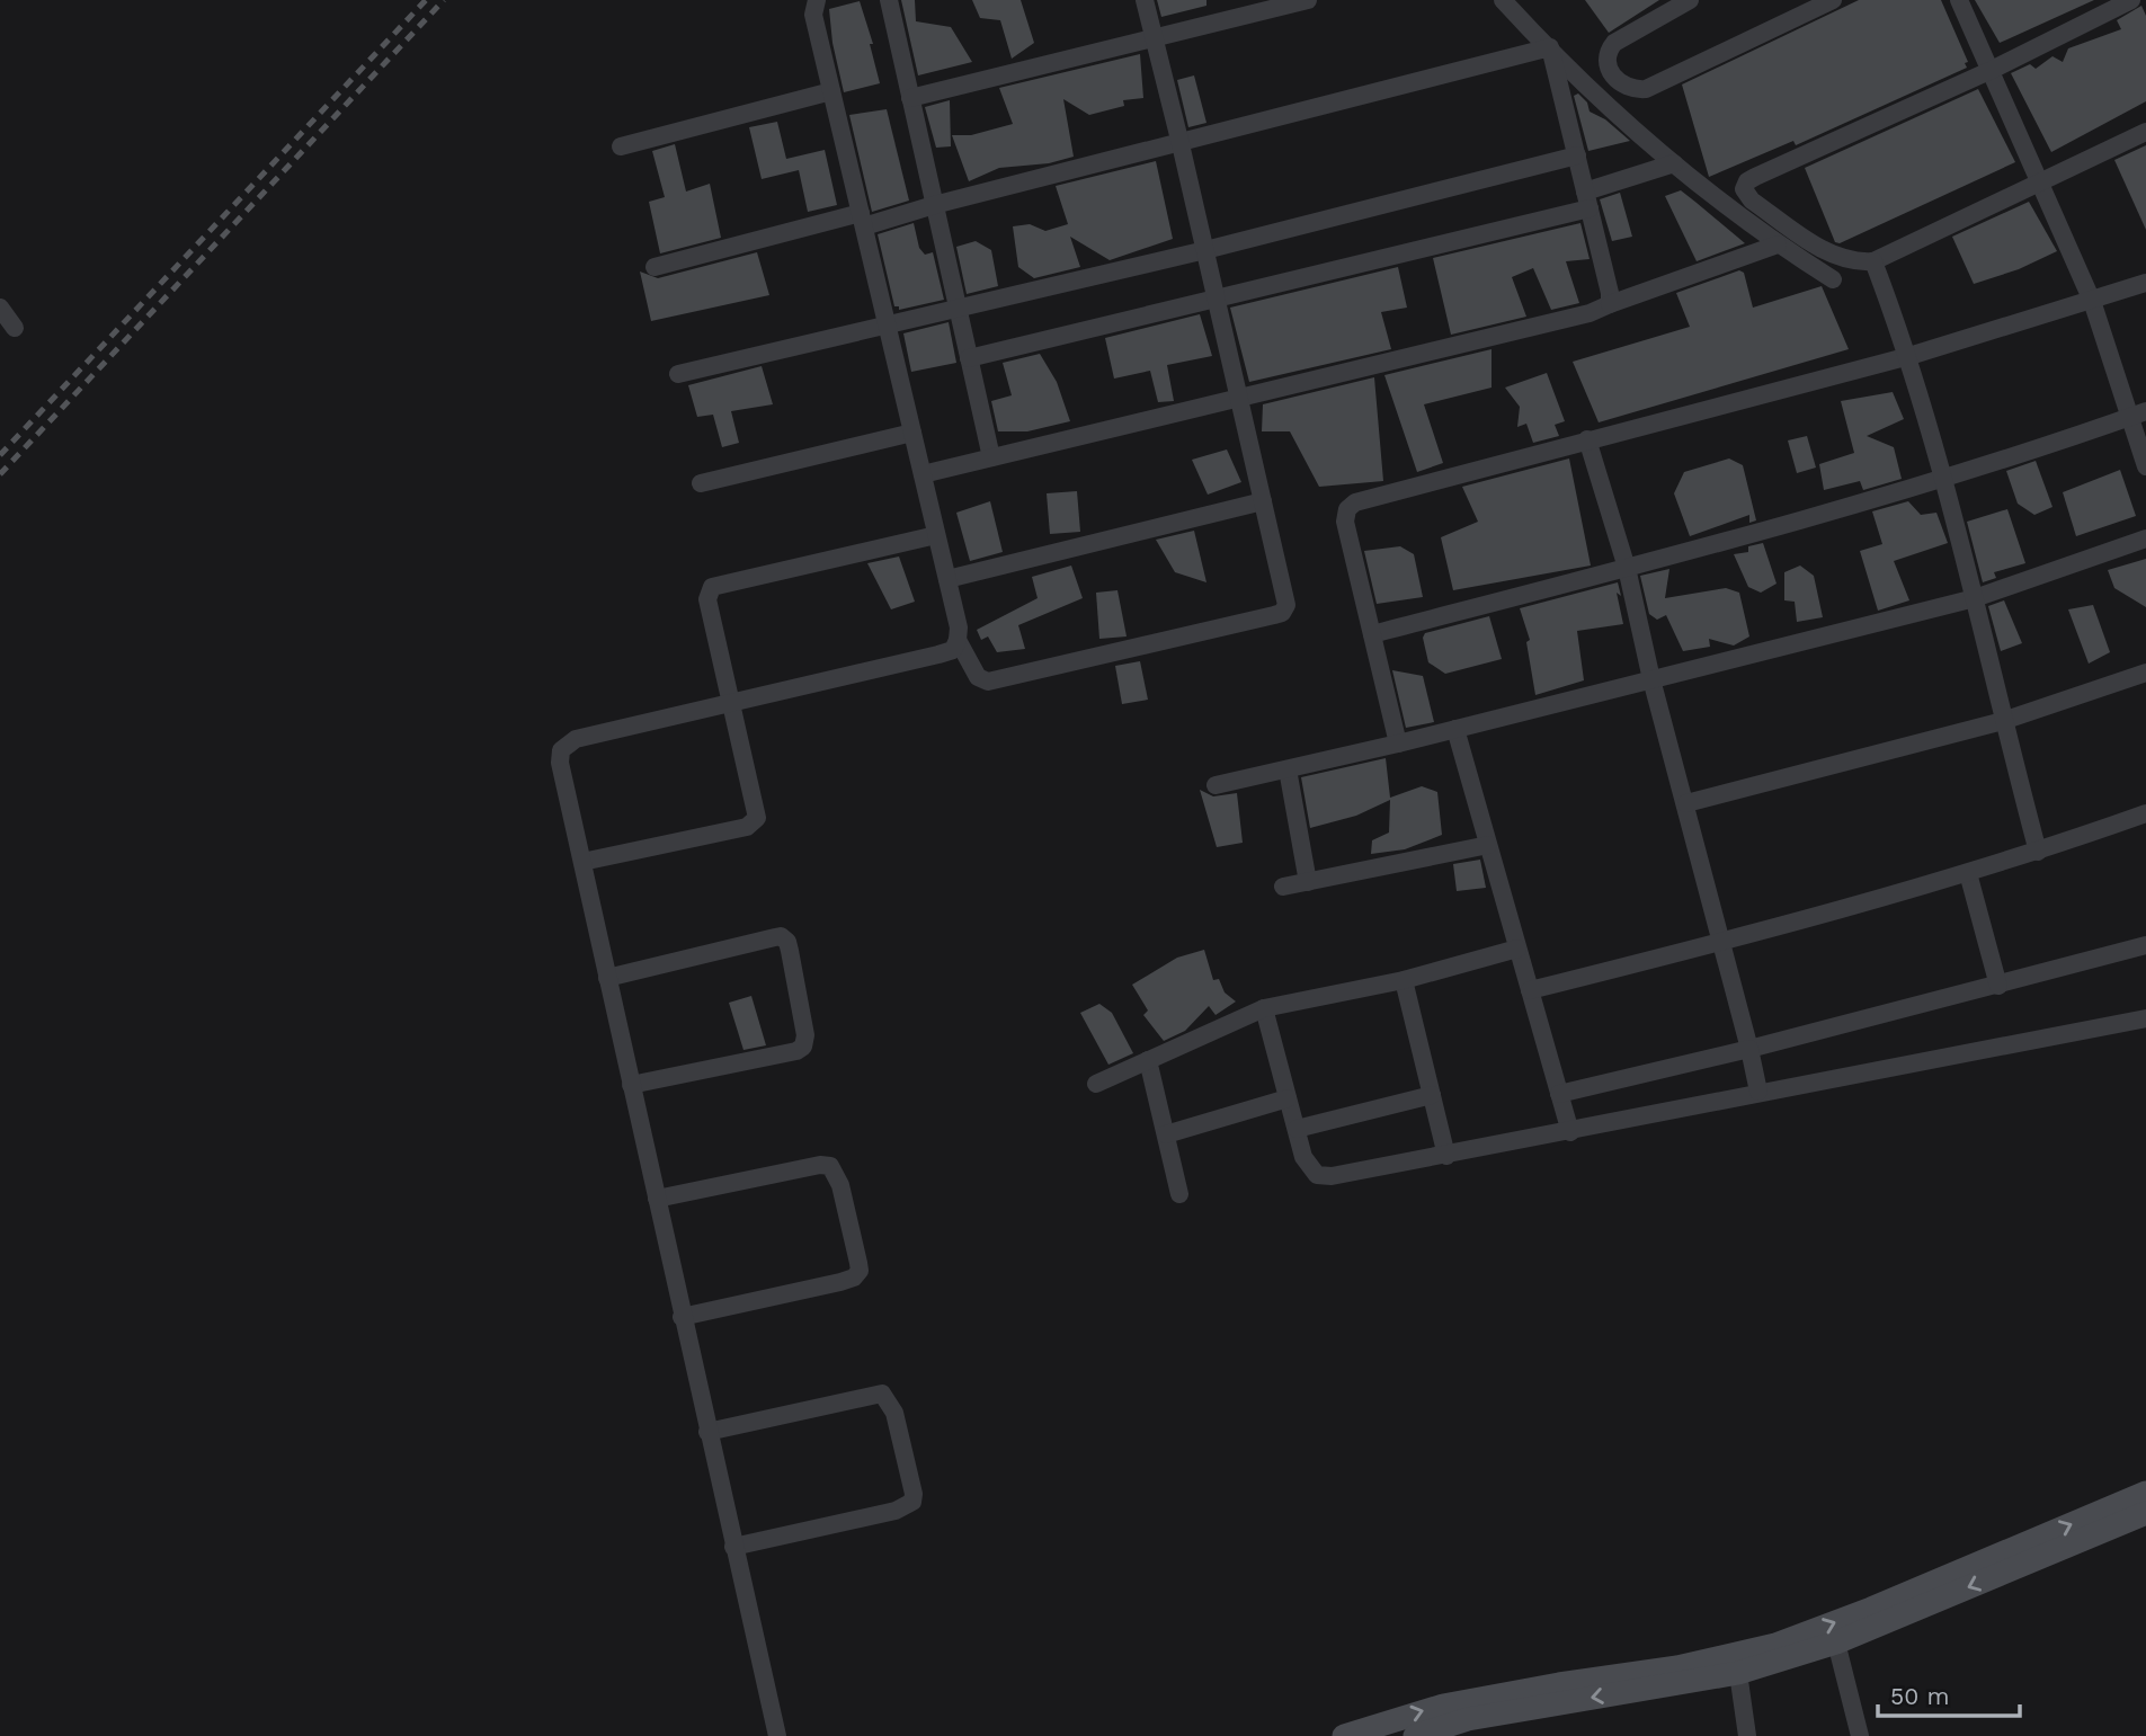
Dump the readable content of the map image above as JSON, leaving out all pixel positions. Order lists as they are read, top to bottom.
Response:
{
  "scale_bar": "50 m"
}
